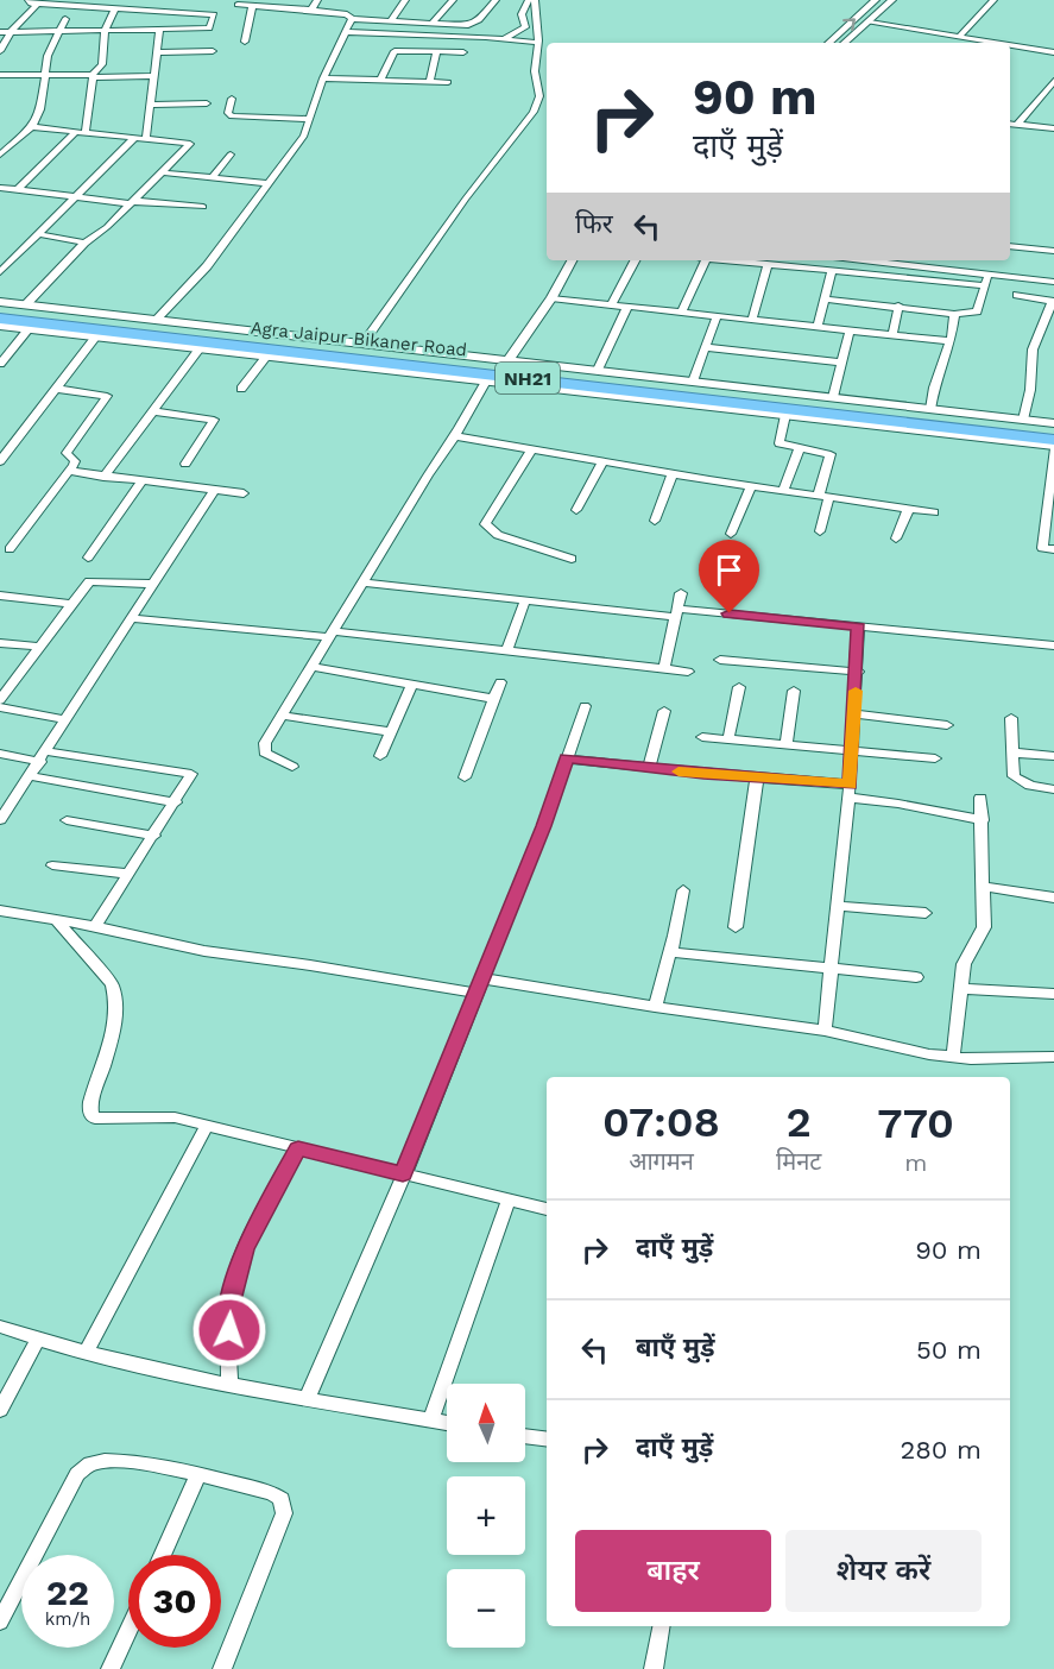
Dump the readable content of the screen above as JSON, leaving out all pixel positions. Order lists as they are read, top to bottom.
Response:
{
  "streets": {
    "highway": ["Agra Jaipur Bikaner Road", "NH21"]
  },
  "north": "top",
  "page": {
    "turn": ["90 m", "दाएँ मुड़ें"],
    "then": "फिर",
    "eta": [
      "07:08",
      "आगमन",
      "2",
      "मिनट",
      "770",
      "m"
    ],
    "list": [
      {
        "name": "दाएँ मुड़ें",
        "value": "90 m"
      },
      {
        "name": "बाएँ मुड़ें",
        "value": "50 m"
      },
      {
        "name": "दाएँ मुड़ें",
        "value": "280 m"
      }
    ],
    "map_buttons": ["+", "−"],
    "buttons": ["बाहर", "शेयर करें"],
    "speed": "22 km/h",
    "limit": "30"
  }
}
